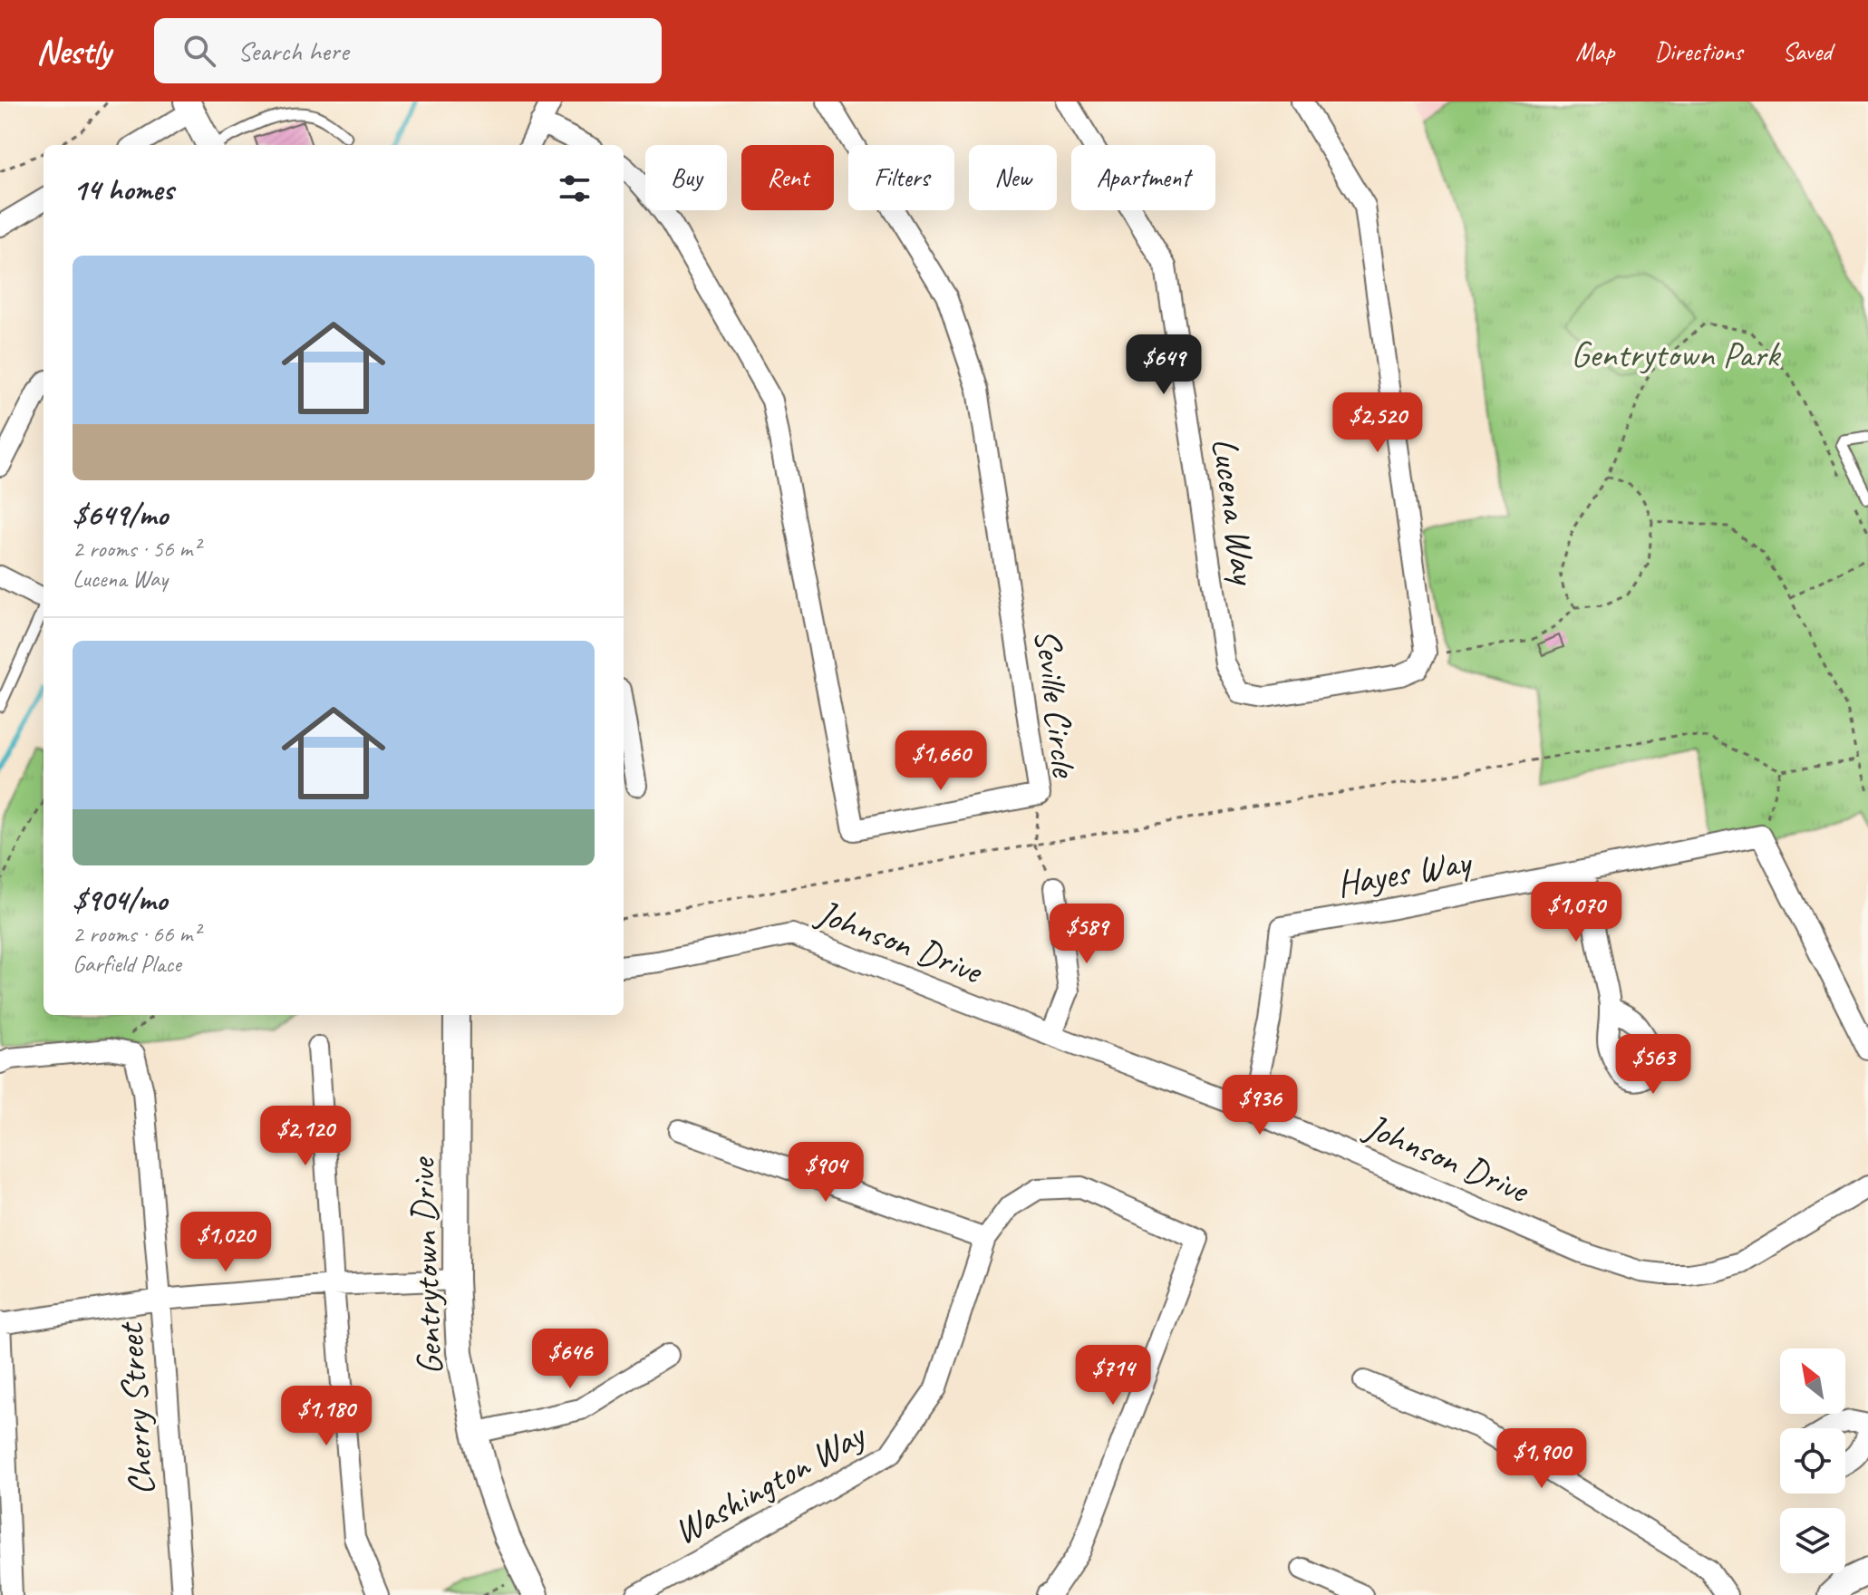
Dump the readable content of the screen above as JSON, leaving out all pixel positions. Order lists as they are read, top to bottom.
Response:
{
  "streets": {
    "street": [
      "Lucena Way",
      "Seville Circle",
      "Hayes Way",
      "Johnson Drive",
      "Gentrytown Drive",
      "Cherry Street",
      "Washington Way"
    ]
  },
  "crossings": [
    ["Hayes Way", "Johnson Drive"]
  ],
  "parks": ["Gentrytown Park"],
  "north": "top left",
  "page": {
    "header": "Nestly",
    "search": "Search here",
    "nav": ["Map", "Directions", "Saved"],
    "chip": [
      "Buy",
      "Rent",
      "Filters",
      "New",
      "Apartment"
    ],
    "heading": "14 homes",
    "list": [
      {
        "name": "$649/mo",
        "note": "2 rooms · 56 m² · Lucena Way"
      },
      {
        "name": "$904/mo",
        "note": "2 rooms · 66 m² · Garfield Place"
      }
    ],
    "price": [
      "$649",
      "$2,520",
      "$1,660",
      "$1,070",
      "$589",
      "$563",
      "$936",
      "$2,120",
      "$904",
      "$1,020",
      "$646",
      "$714",
      "$1,180",
      "$1,900"
    ]
  }
}
